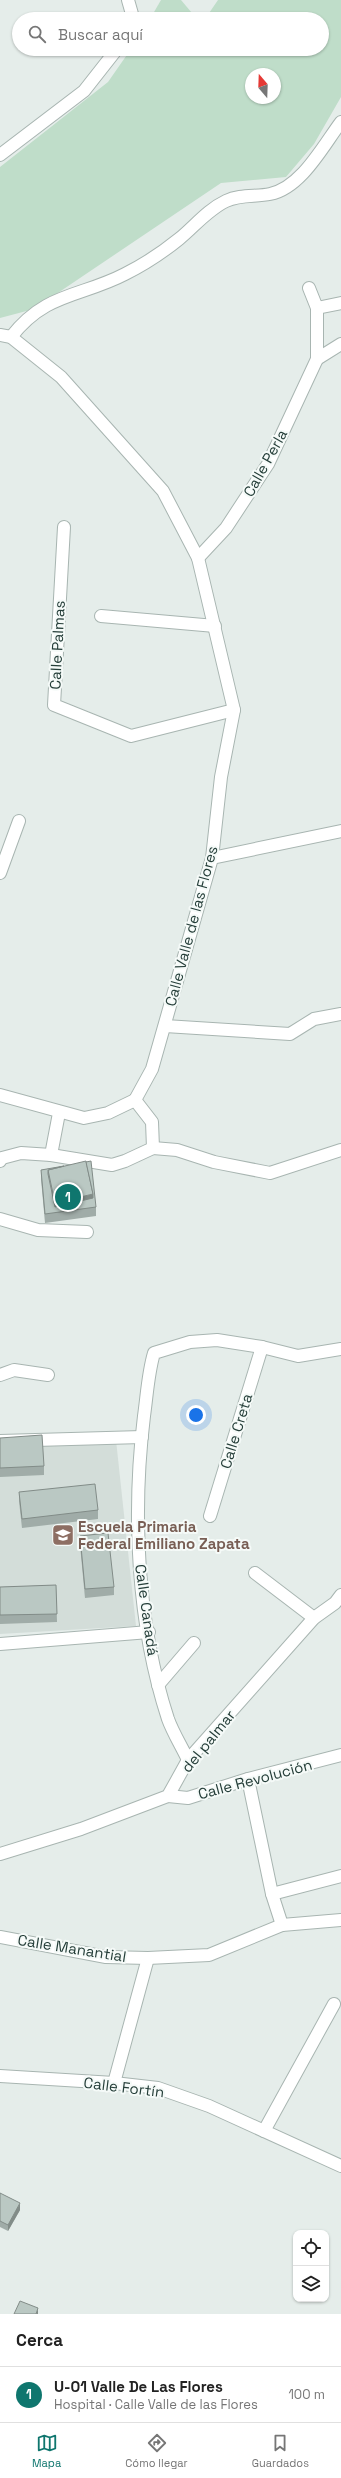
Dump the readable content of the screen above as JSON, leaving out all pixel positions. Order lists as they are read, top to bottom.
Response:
{
  "streets": {
    "street": [
      "Calle Perla",
      "Calle Palmas",
      "Calle Valle de las Flores",
      "Calle Creta",
      "Calle Canadá",
      "del palmar",
      "Calle Revolución",
      "Calle Manantial",
      "Calle Fortín"
    ]
  },
  "crossings": [
    ["Calle Perla", "Calle Valle de las Flores"],
    ["Calle Palmas", "Calle Valle de las Flores"],
    ["Calle Creta", "Calle Canadá"],
    ["Calle Canadá", "del palmar"],
    ["del palmar", "Calle Revolución"]
  ],
  "places": {
    "school or university": ["Escuela Primaria Federal Emiliano Zapata"]
  },
  "north": "top",
  "page": {
    "search": "Buscar aquí",
    "pins": "1",
    "heading": "Cerca",
    "list": [
      {
        "mark": "1",
        "name": "U-01 Valle De Las Flores",
        "note": "Hospital · Calle Valle de las Flores",
        "value": "100 m"
      }
    ],
    "nav": ["Mapa", "Cómo llegar", "Guardados"]
  }
}
